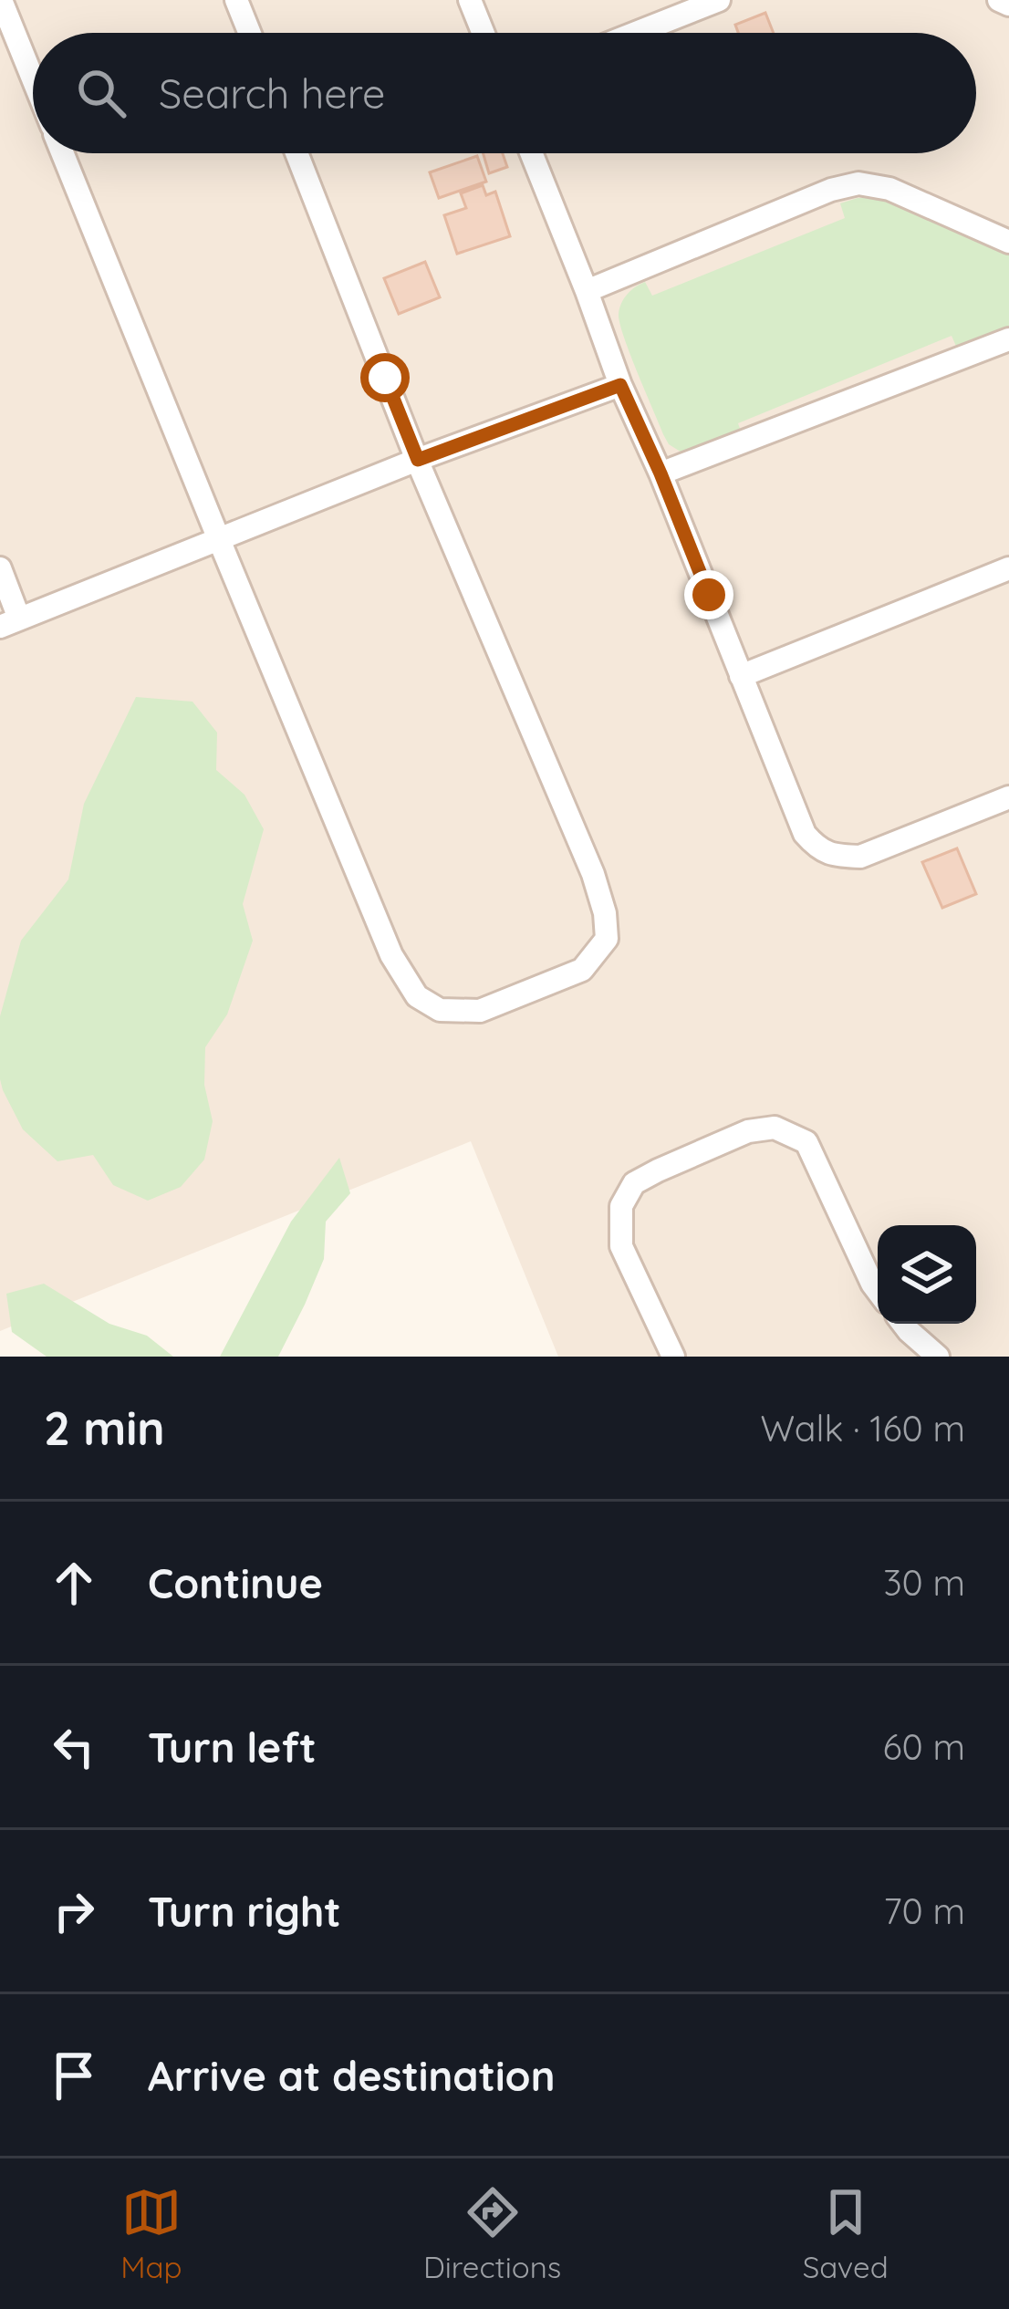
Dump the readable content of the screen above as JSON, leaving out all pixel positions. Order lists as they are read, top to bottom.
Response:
{
  "page": {
    "search": "Search here",
    "heading": ["2 min", "Walk · 160 m"],
    "list": [
      ["Continue", "30 m"],
      ["Turn left", "60 m"],
      ["Turn right", "70 m"],
      "Arrive at destination"
    ],
    "nav": ["Map", "Directions", "Saved"]
  }
}
